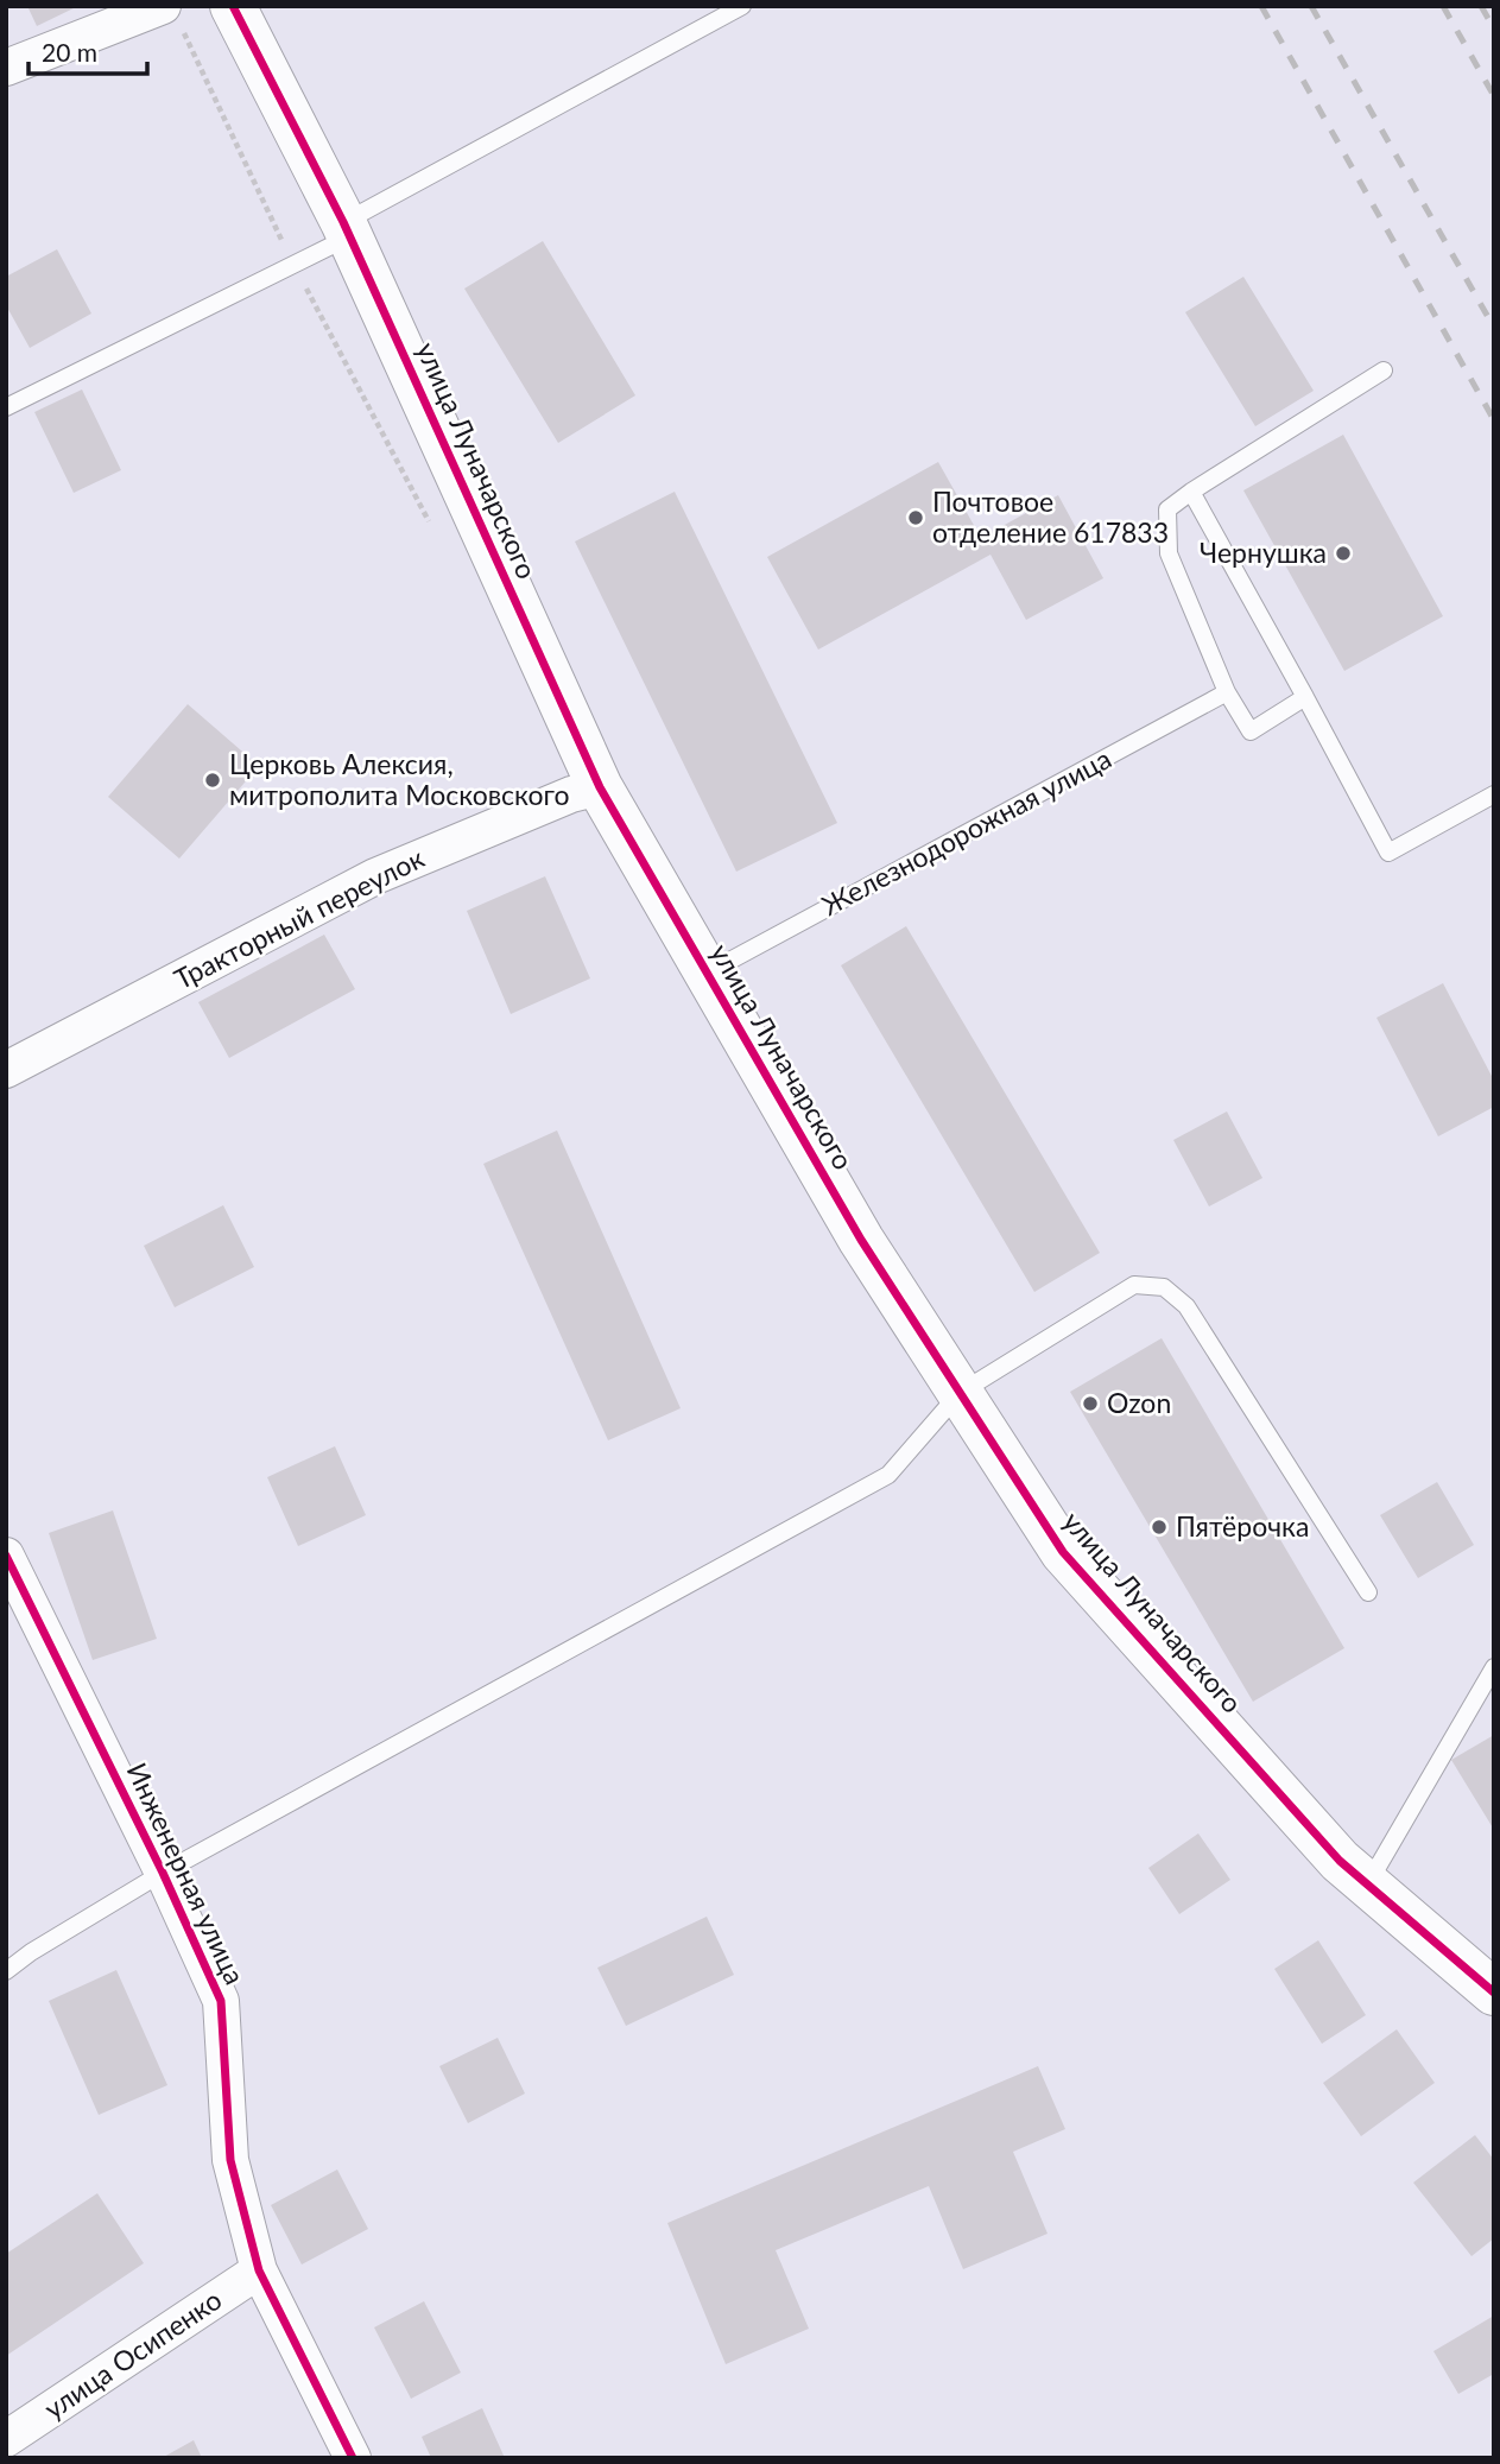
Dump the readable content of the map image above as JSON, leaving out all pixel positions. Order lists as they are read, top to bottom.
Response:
{
  "streets": {
    "street": [
      "улица Луначарского",
      "Тракторный переулок",
      "Инженерная улица",
      "улица Осипенко"
    ],
    "lane": ["Железнодорожная улица"]
  },
  "crossings": [
    ["улица Луначарского", "Железнодорожная улица"],
    ["улица Луначарского", "Тракторный переулок"],
    ["Инженерная улица", "улица Осипенко"]
  ],
  "places": [
    "Почтовое отделение 617833",
    "Чернушка",
    "Церковь Алексия, митрополита Московского",
    "Ozon",
    "Пятёрочка"
  ],
  "scale_bar": "20 m"
}
